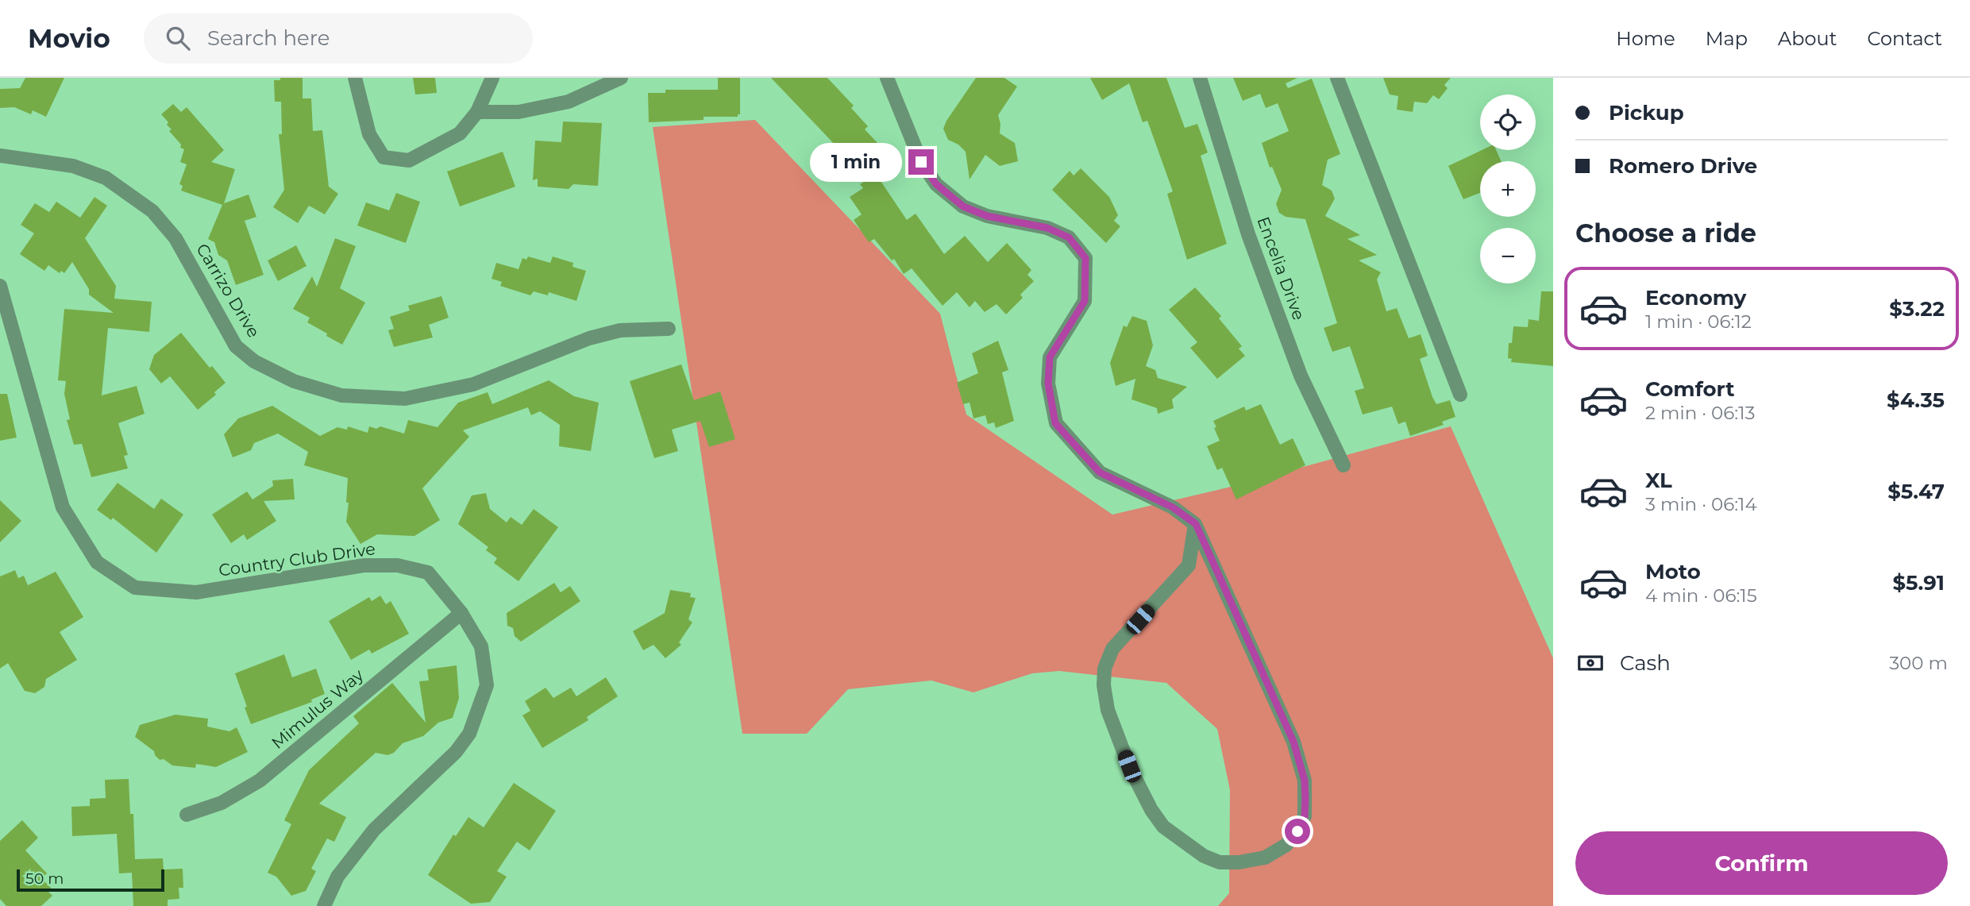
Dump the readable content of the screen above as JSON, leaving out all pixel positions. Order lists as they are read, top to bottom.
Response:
{
  "streets": {
    "street": [
      "Encelia Drive",
      "Carrizo Drive",
      "Country Club Drive",
      "Mimulus Way"
    ]
  },
  "crossings": [
    ["Country Club Drive", "Mimulus Way"]
  ],
  "scale_bar": "50 m",
  "page": {
    "header": "Movio",
    "search": "Search here",
    "nav": [
      "Home",
      "Map",
      "About",
      "Contact"
    ],
    "banner": ["Pickup", "Romero Drive"],
    "map_buttons": ["+", "−"],
    "bubble": "1 min",
    "heading": "Choose a ride",
    "list": [
      {
        "name": "Economy",
        "note": "1 min · 06:12",
        "value": "$3.22"
      },
      {
        "name": "Comfort",
        "note": "2 min · 06:13",
        "value": "$4.35"
      },
      {
        "name": "XL",
        "note": "3 min · 06:14",
        "value": "$5.47"
      },
      {
        "name": "Moto",
        "note": "4 min · 06:15",
        "value": "$5.91"
      }
    ],
    "pay": ["Cash", "300 m"],
    "buttons": "Confirm",
    "scale": "50 m"
  }
}
